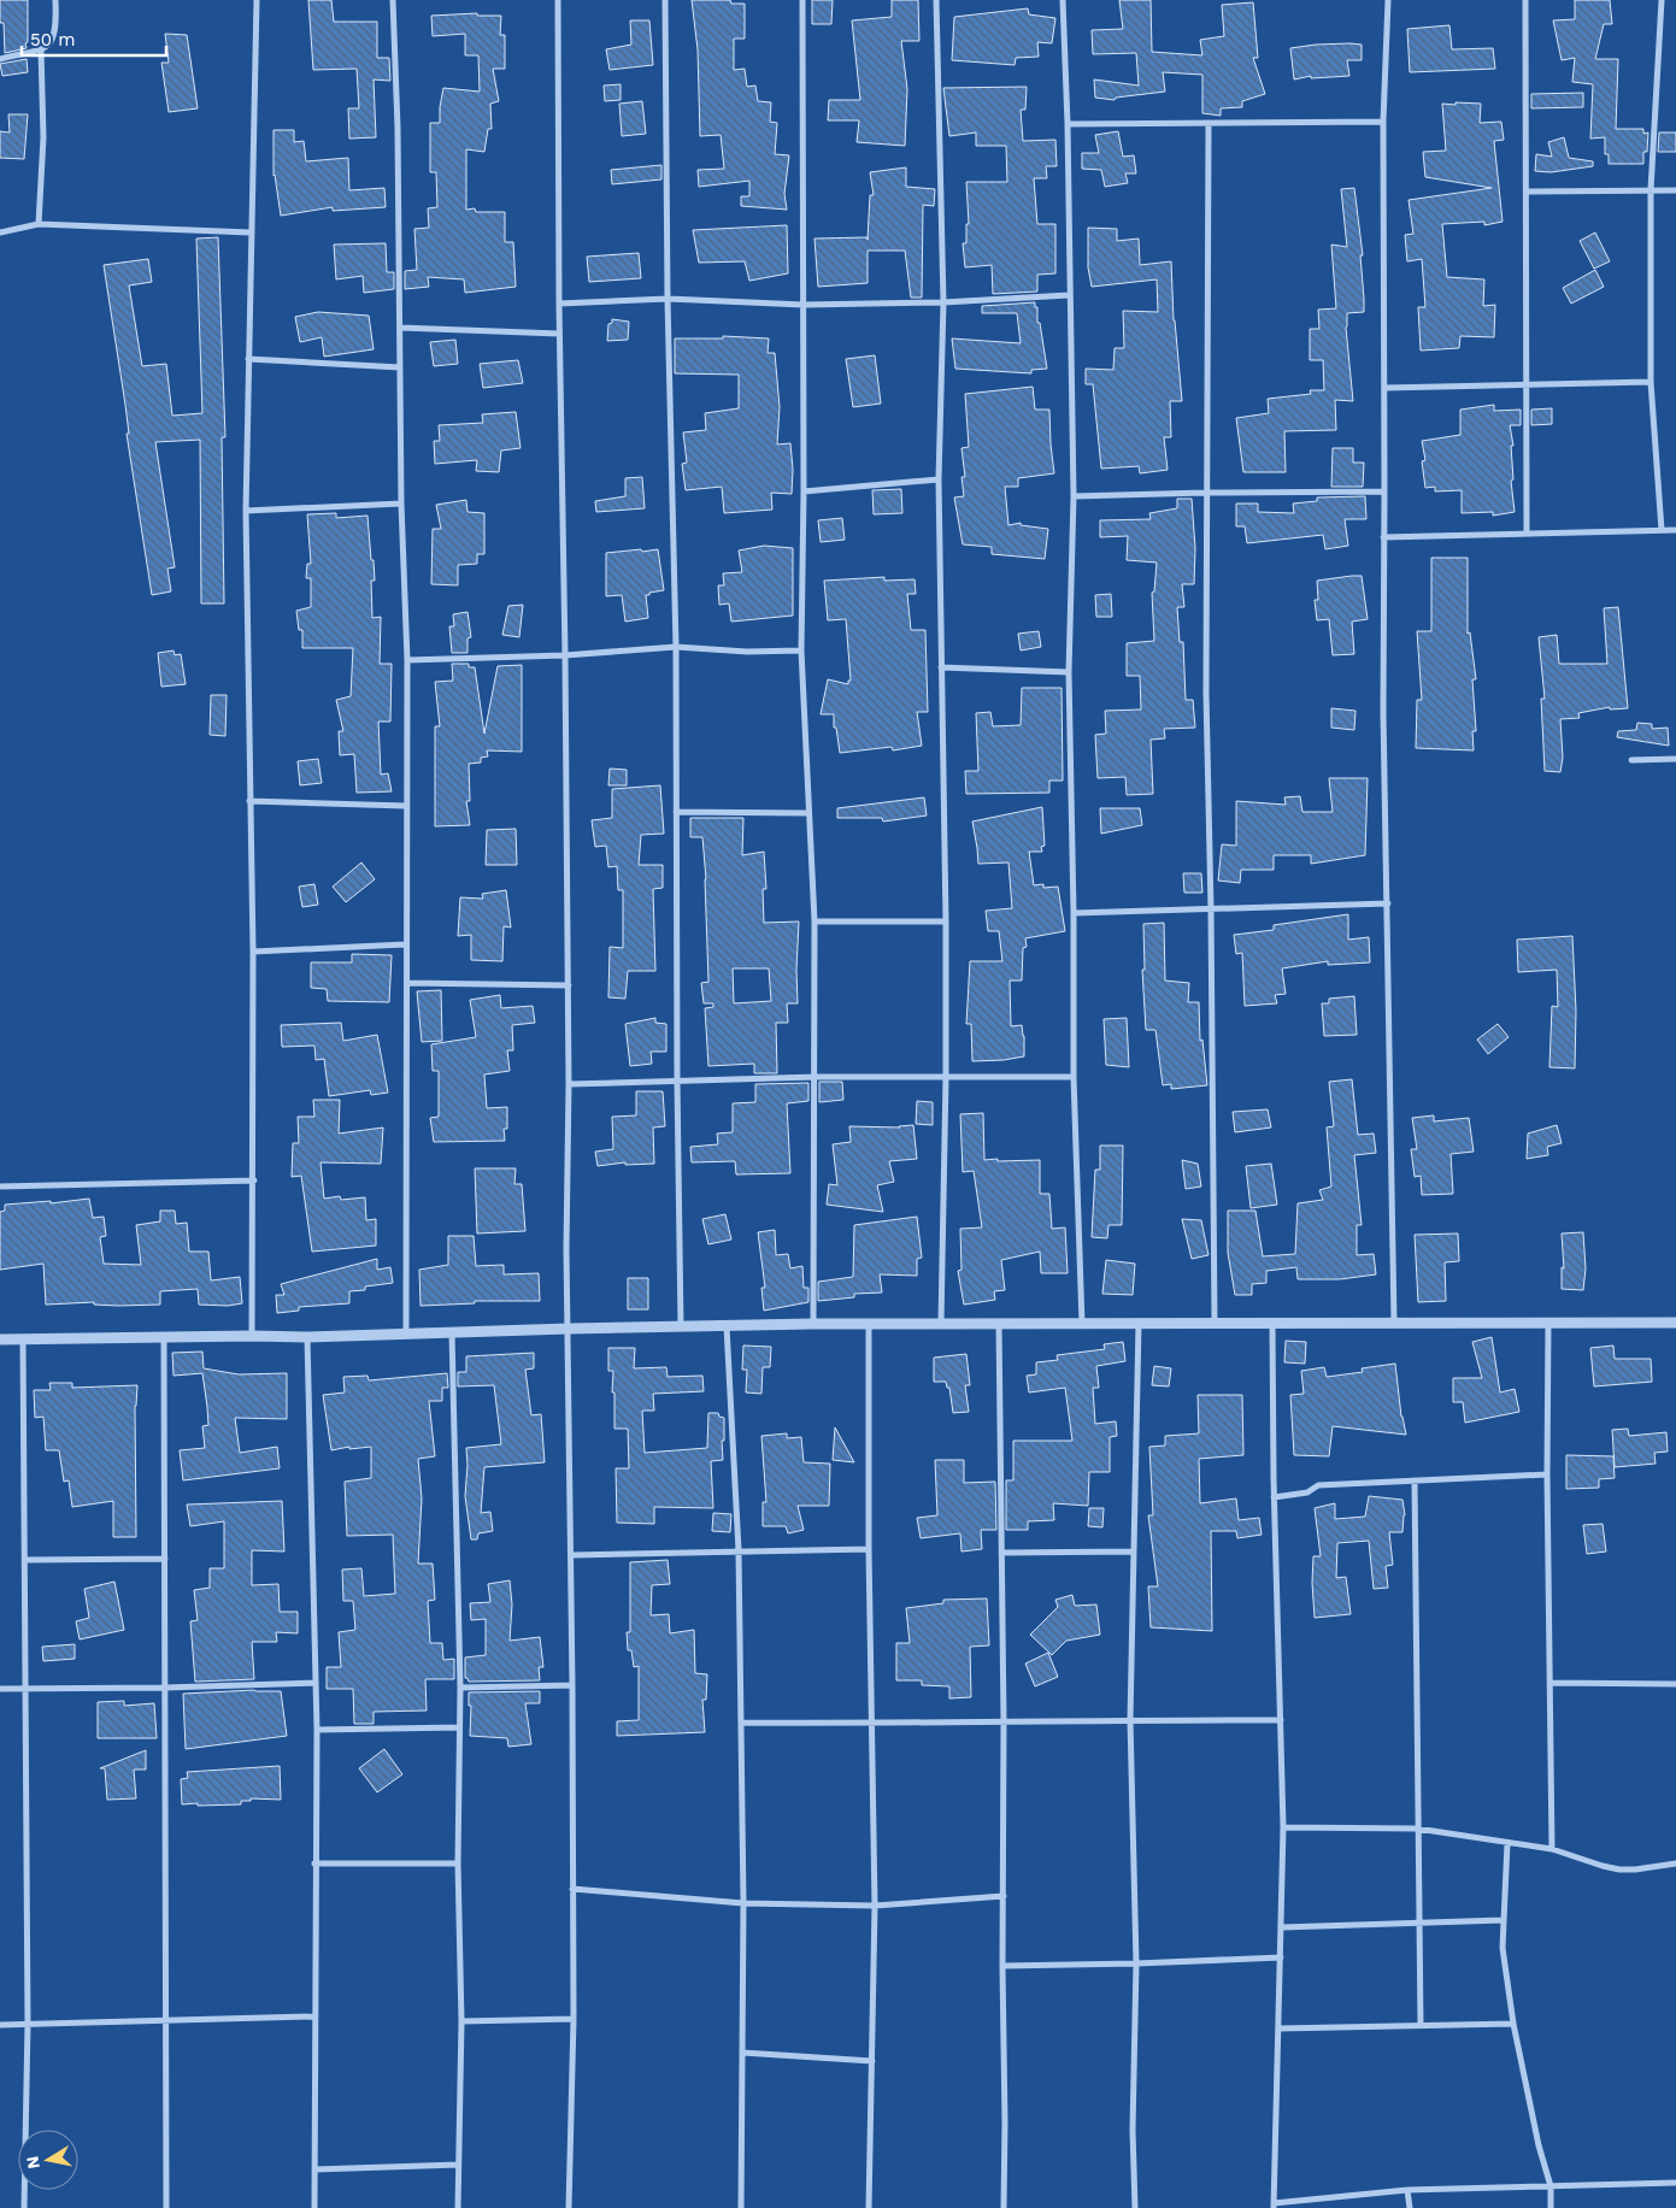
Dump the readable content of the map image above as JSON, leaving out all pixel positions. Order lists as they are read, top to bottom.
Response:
{
  "scale_bar": "50 m",
  "north": "left"
}
